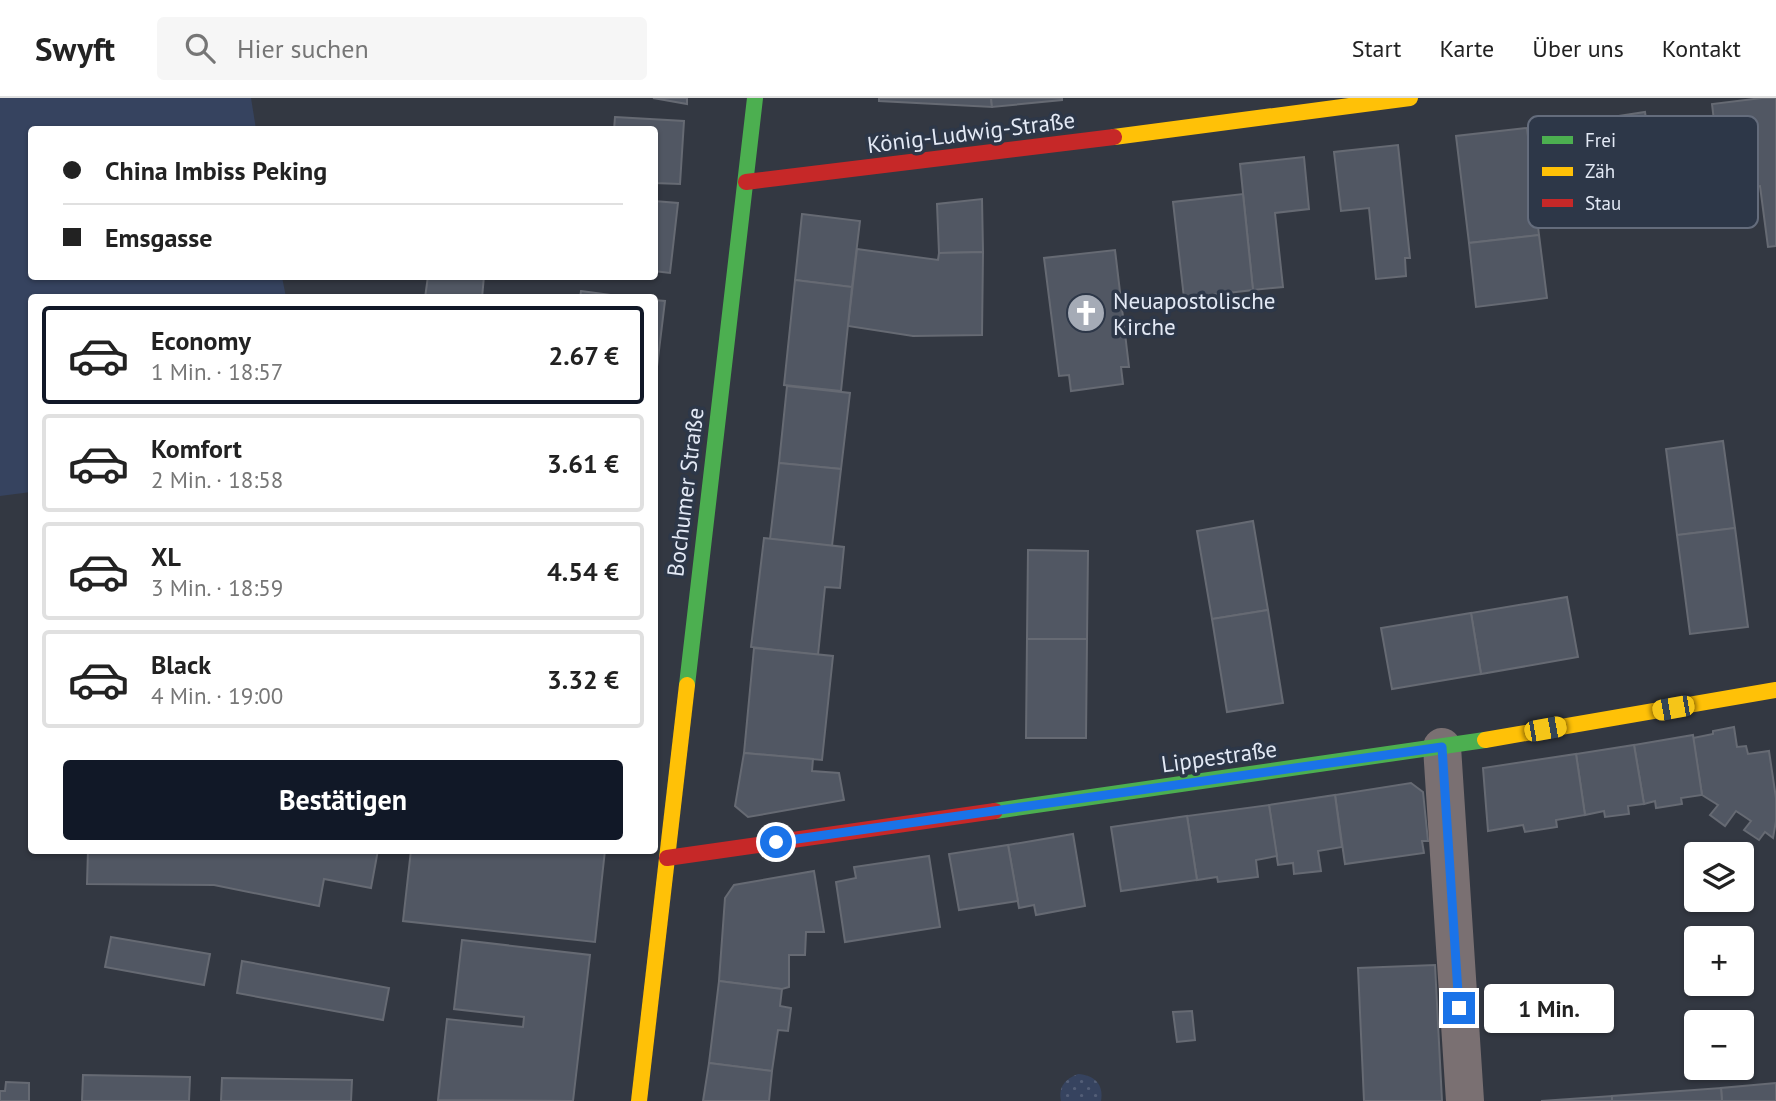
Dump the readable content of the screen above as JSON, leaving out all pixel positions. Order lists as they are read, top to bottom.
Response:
{
  "streets": {
    "street": ["König-Ludwig-Straße", "Bochumer Straße", "Lippestraße"]
  },
  "crossings": [
    ["König-Ludwig-Straße", "Bochumer Straße"],
    ["Bochumer Straße", "Lippestraße"]
  ],
  "places": {
    "church": ["Neuapostolische Kirche"]
  },
  "legend": ["Frei", "Zäh", "Stau"],
  "page": {
    "header": "Swyft",
    "search": "Hier suchen",
    "nav": [
      "Start",
      "Karte",
      "Über uns",
      "Kontakt"
    ],
    "banner": ["China Imbiss Peking", "Emsgasse"],
    "list": [
      {
        "name": "Economy",
        "note": "1 Min. · 18:57",
        "value": "2.67 €"
      },
      {
        "name": "Komfort",
        "note": "2 Min. · 18:58",
        "value": "3.61 €"
      },
      {
        "name": "XL",
        "note": "3 Min. · 18:59",
        "value": "4.54 €"
      },
      {
        "name": "Black",
        "note": "4 Min. · 19:00",
        "value": "3.32 €"
      }
    ],
    "buttons": "Bestätigen",
    "map_buttons": ["+", "−"],
    "bubble": "1 Min."
  }
}
